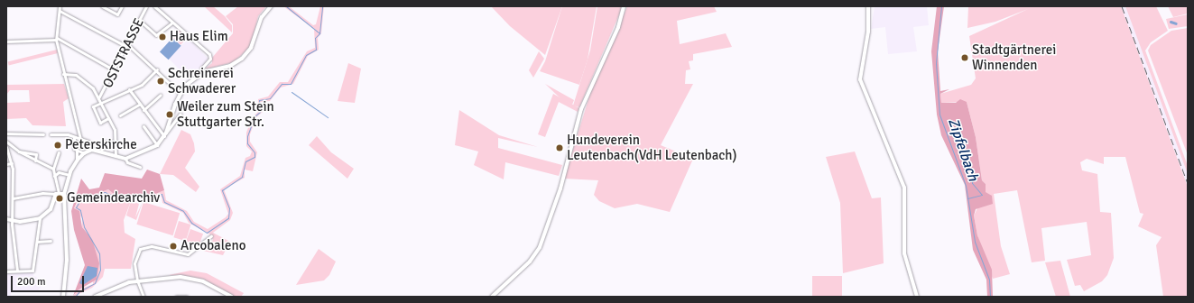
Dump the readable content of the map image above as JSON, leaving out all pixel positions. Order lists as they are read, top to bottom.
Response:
{
  "streets": {
    "street": ["OSTSTRASSE"]
  },
  "water": ["Zipfelbach"],
  "places": [
    "Haus Elim",
    "Stadtgärtnerei Winnenden",
    "Schreinerei Schwaderer",
    "Weiler zum Stein Stuttgarter Str.",
    "Peterskirche",
    "Hundeverein Leutenbach(VdH Leutenbach)",
    "Gemeindearchiv",
    "Arcobaleno"
  ],
  "scale_bar": "200 m"
}
